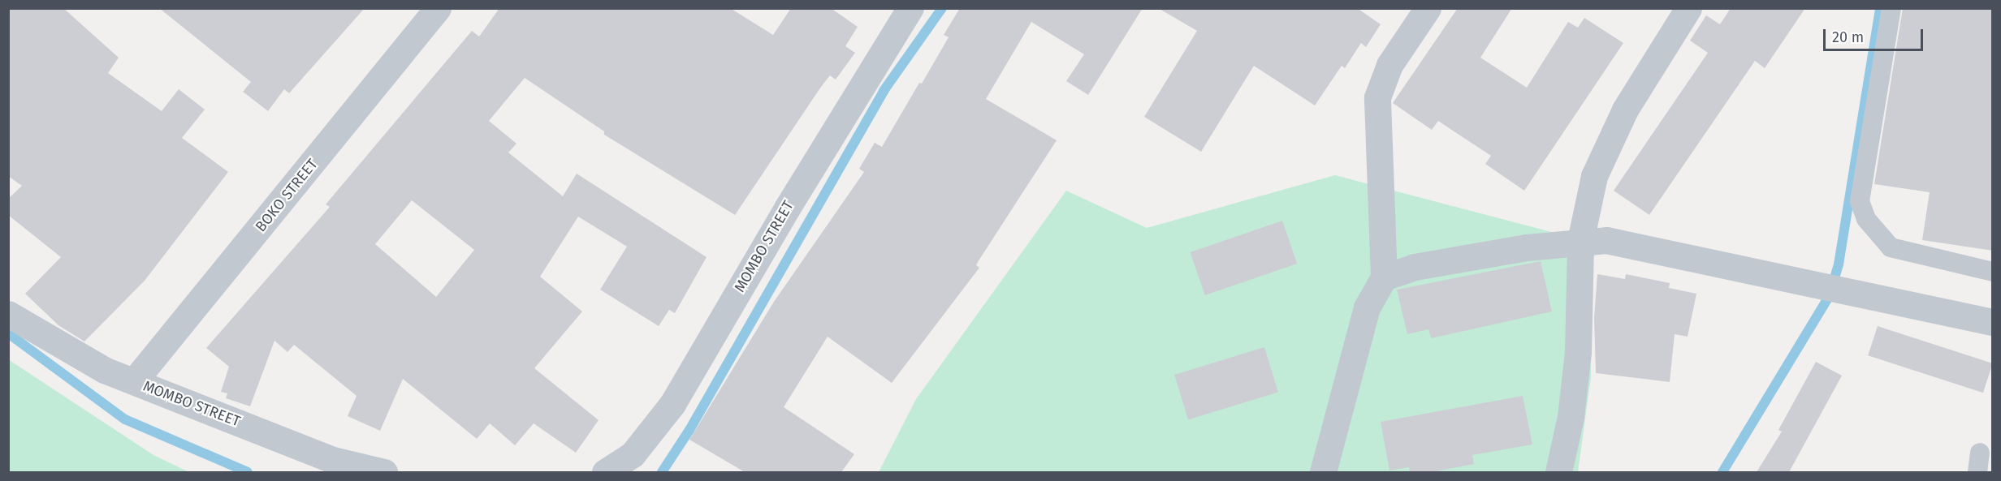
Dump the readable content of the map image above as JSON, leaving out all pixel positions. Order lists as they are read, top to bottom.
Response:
{
  "streets": {
    "street": ["BOKO STREET", "MOMBO STREET"]
  },
  "crossings": [
    ["BOKO STREET", "MOMBO STREET"]
  ],
  "scale_bar": "20 m"
}
